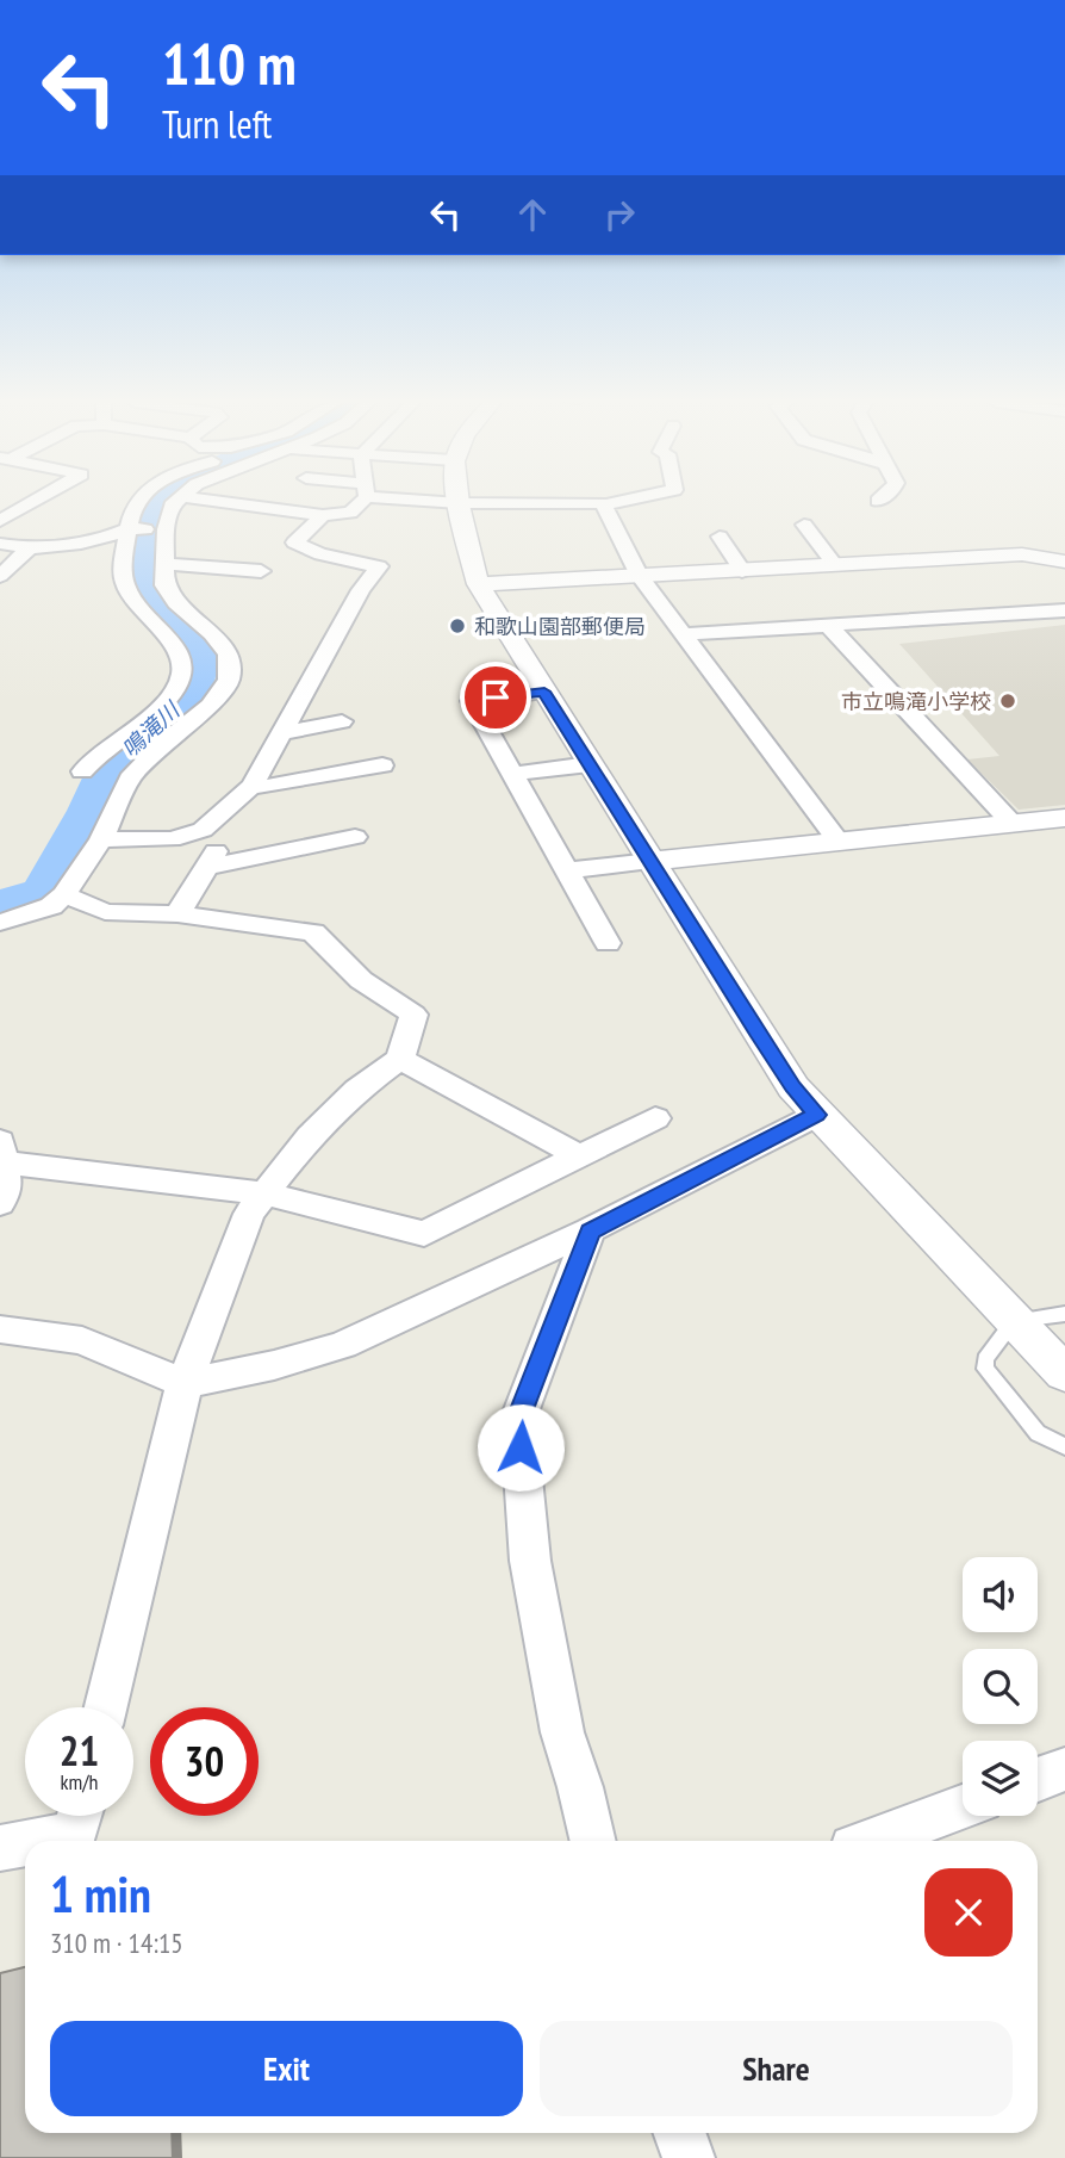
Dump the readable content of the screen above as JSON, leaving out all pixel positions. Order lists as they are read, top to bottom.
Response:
{
  "water": ["鳴滝川"],
  "places": ["和歌山園部郵便局", "市立鳴滝小学校"],
  "page": {
    "turn": ["110 m", "Turn left"],
    "speed": "21 km/h",
    "limit": "30",
    "heading": ["1 min", "310 m · 14:15"],
    "buttons": ["Exit", "Share"]
  }
}
